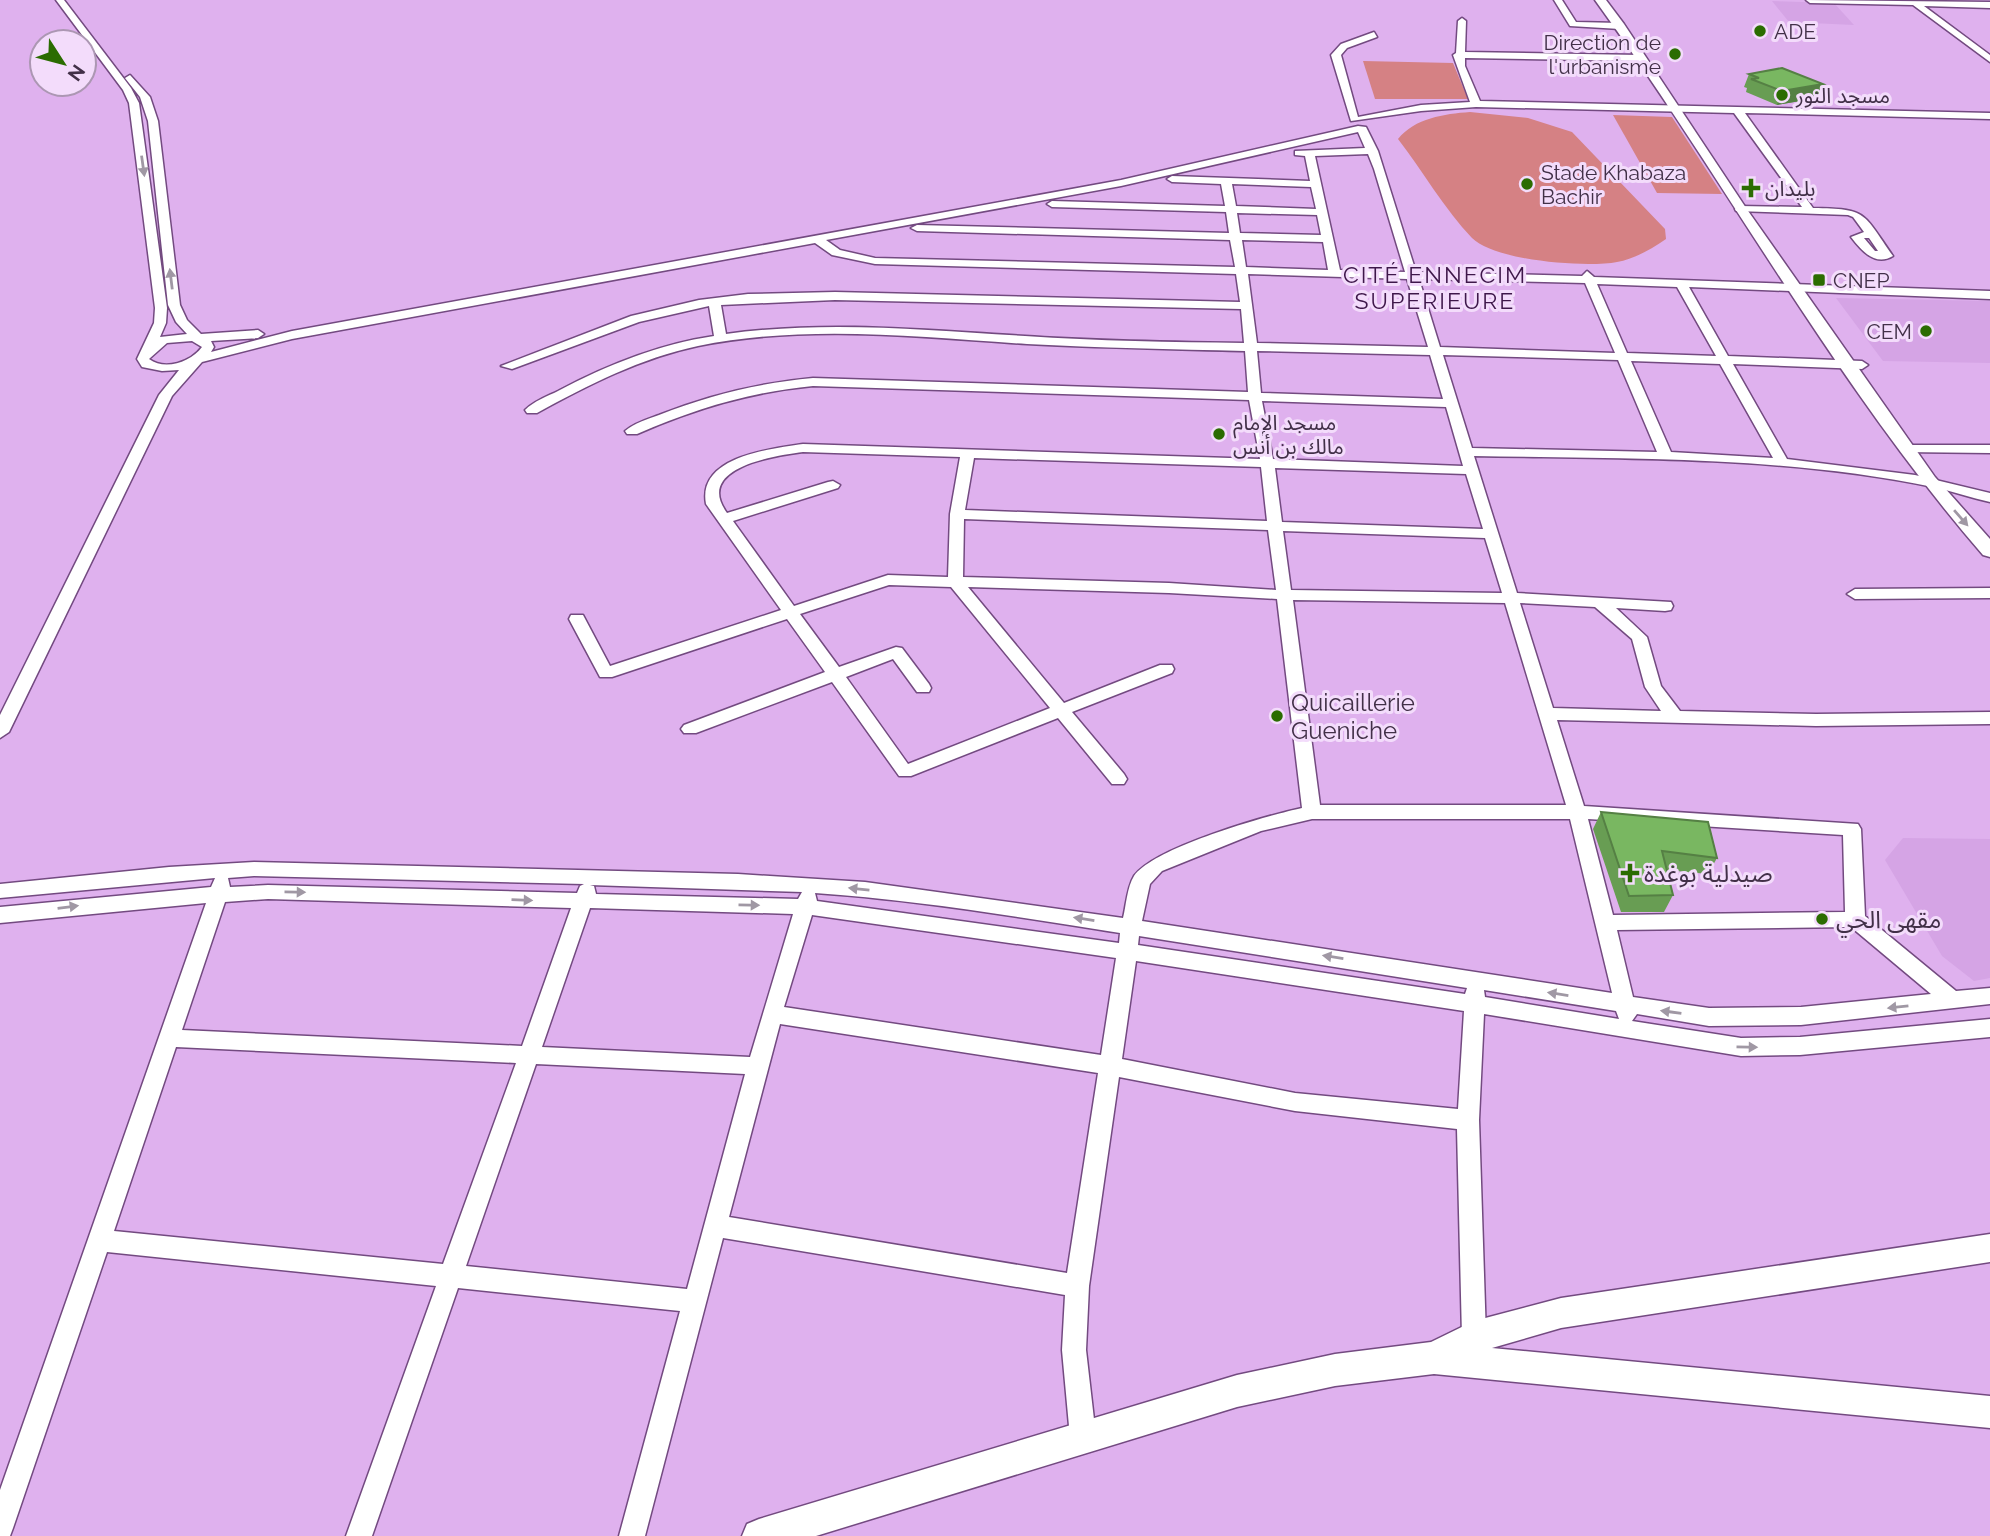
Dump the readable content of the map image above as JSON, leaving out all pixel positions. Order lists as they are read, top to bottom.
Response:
{
  "districts": ["CITÉ ENNECIM SUPERIEURE"],
  "places": {
    "other": [
      "ADE",
      "Direction de l'urbanisme",
      "مسجد النور",
      "Stade Khabaza Bachir",
      "CEM",
      "مسجد الإمام مالك بن أنس",
      "Quicaillerie Gueniche",
      "مقهى الحي"
    ],
    "health": ["بليدان", "صيدلية بوغدة"],
    "transit": ["CNEP"]
  },
  "north": "bottom right"
}
